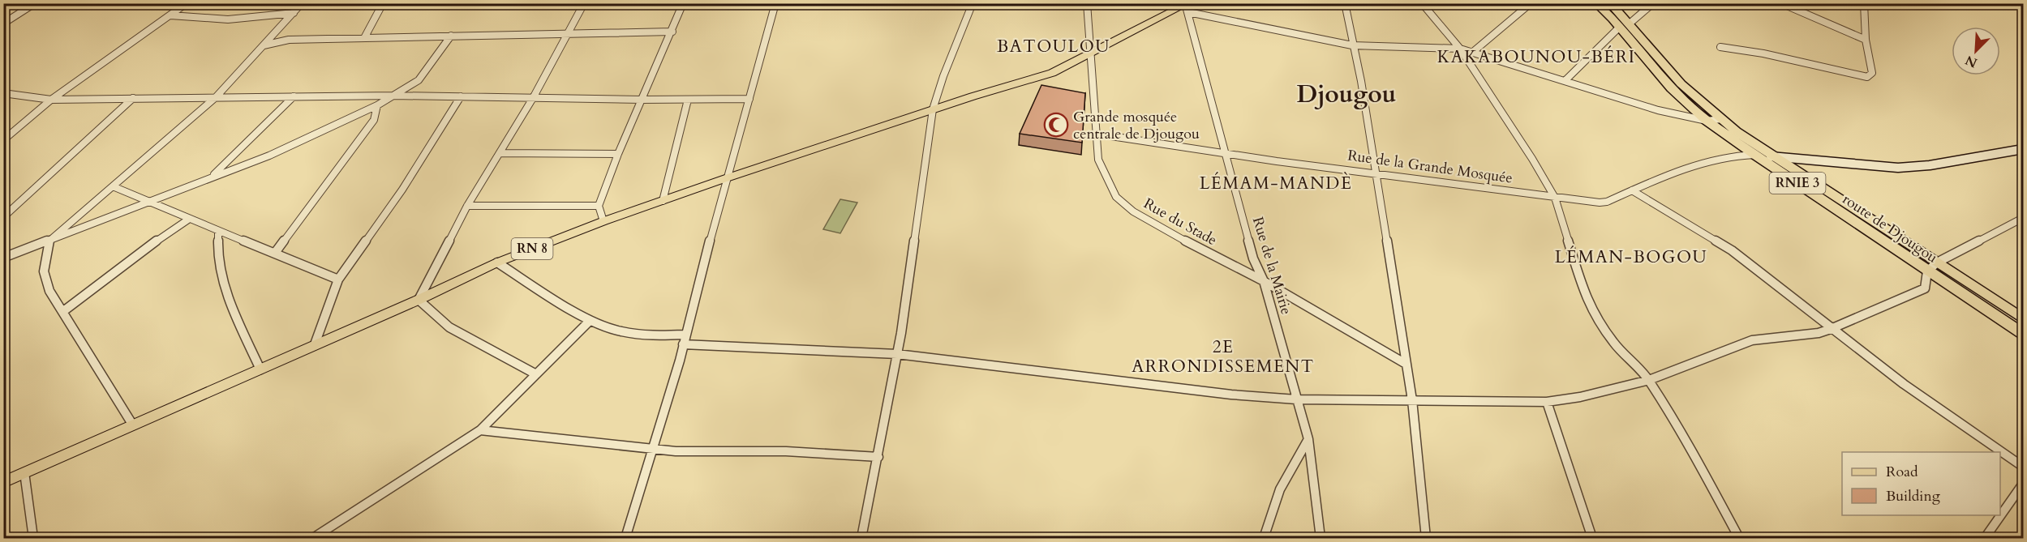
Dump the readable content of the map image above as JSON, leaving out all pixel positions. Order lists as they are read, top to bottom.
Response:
{
  "streets": {
    "highway": ["RNIE 3", "route de Djougou"],
    "main road": ["RN 8"],
    "street": ["Rue de la Grande Mosquée", "Rue du Stade", "Rue de la Mairie"]
  },
  "crossings": [
    ["Rue de la Grande Mosquée", "Rue du Stade"],
    ["Rue de la Grande Mosquée", "route de Djougou"],
    ["Rue de la Grande Mosquée", "Rue de la Mairie"],
    ["RNIE 3", "route de Djougou"],
    ["Rue du Stade", "RN 8"],
    ["Rue du Stade", "Rue de la Mairie"],
    ["RN 8", "Rue de la Mairie"]
  ],
  "districts": [
    "BATOULOU",
    "KAKABOUNOU-BÉRI",
    "Djougou",
    "LÉMAM-MANDÈ",
    "LÉMAN-BOGOU",
    "2E ARRONDISSEMENT"
  ],
  "places": {
    "mosque": ["Grande mosquée centrale de Djougou"]
  },
  "legend": ["Road", "Building"],
  "north": "bottom left"
}
